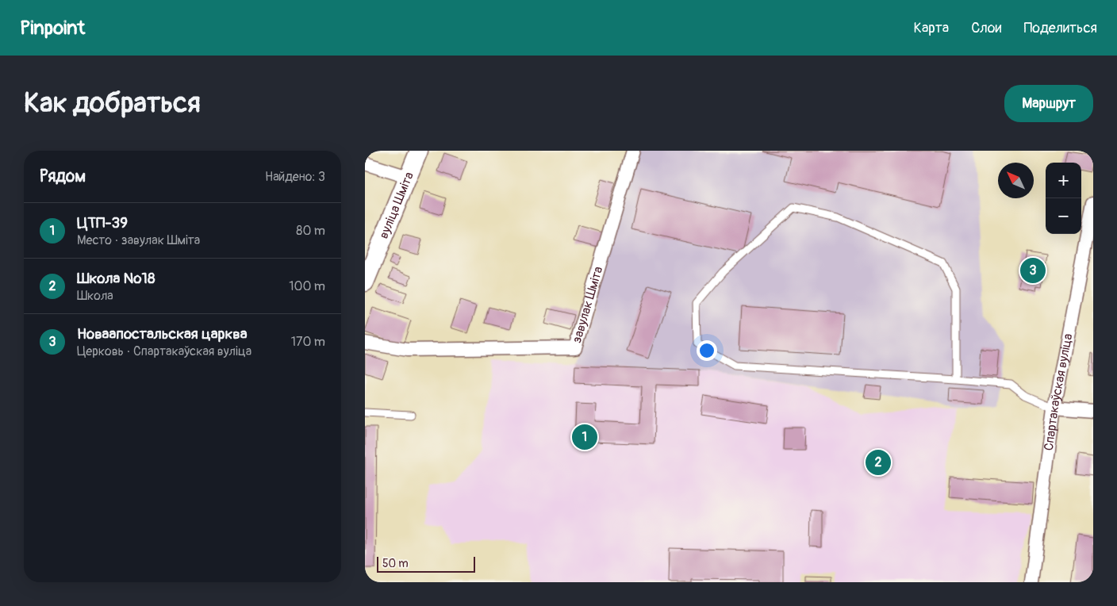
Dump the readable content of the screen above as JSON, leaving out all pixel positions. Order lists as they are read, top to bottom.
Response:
{
  "streets": {
    "main road": ["вуліца Шміта"],
    "street": ["завулак Шміта", "Спартакаўская вуліца"]
  },
  "scale_bar": "50 m",
  "north": "top left",
  "page": {
    "header": "Pinpoint",
    "nav": ["Карта", "Слои", "Поделиться"],
    "buttons": "Маршрут",
    "title": "Как добраться",
    "heading": ["Рядом", "Найдено: 3"],
    "map_buttons": ["+", "−"],
    "list": [
      {
        "mark": "1",
        "name": "ЦТП-39",
        "note": "Место · завулак Шміта",
        "value": "80 m"
      },
      {
        "mark": "2",
        "name": "Школа №18",
        "note": "Школа",
        "value": "100 m"
      },
      {
        "mark": "3",
        "name": "Новаапостальская царква",
        "note": "Церковь · Спартакаўская вуліца",
        "value": "170 m"
      }
    ],
    "pins": ["3", "1", "2"],
    "scale": "50 m"
  }
}
